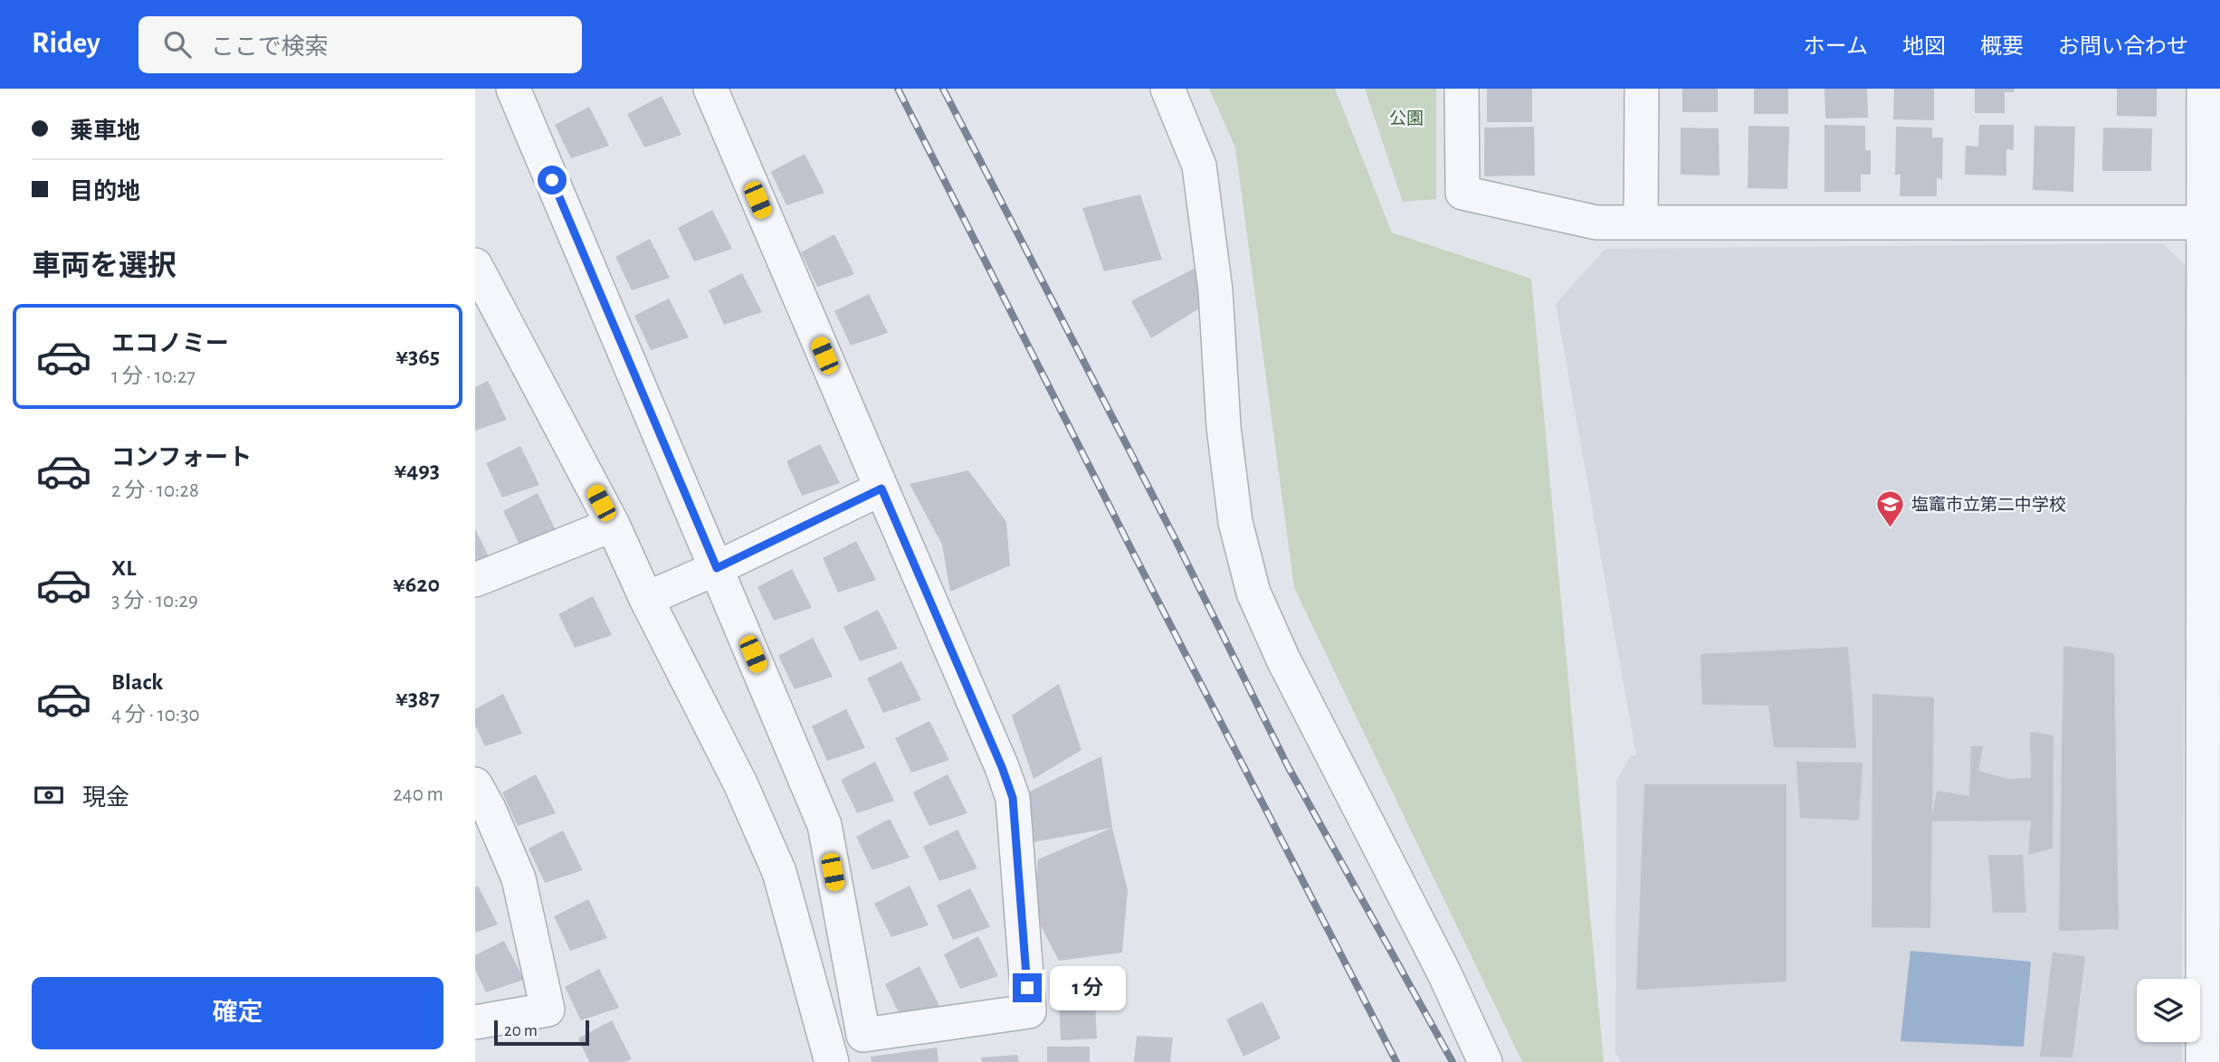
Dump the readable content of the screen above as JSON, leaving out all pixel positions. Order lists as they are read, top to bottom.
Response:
{
  "parks": ["公園"],
  "places": {
    "school or university": ["塩竈市立第二中学校"]
  },
  "scale_bar": "20 m",
  "page": {
    "header": "Ridey",
    "search": "ここで検索",
    "nav": [
      "ホーム",
      "地図",
      "概要",
      "お問い合わせ"
    ],
    "banner": ["乗車地", "目的地"],
    "heading": "車両を選択",
    "list": [
      {
        "name": "エコノミー",
        "note": "1 分 · 10:27",
        "value": "¥365"
      },
      {
        "name": "コンフォート",
        "note": "2 分 · 10:28",
        "value": "¥493"
      },
      {
        "name": "XL",
        "note": "3 分 · 10:29",
        "value": "¥620"
      },
      {
        "name": "Black",
        "note": "4 分 · 10:30",
        "value": "¥387"
      }
    ],
    "pay": ["現金", "240 m"],
    "buttons": "確定",
    "bubble": "1 分",
    "scale": "20 m"
  }
}
